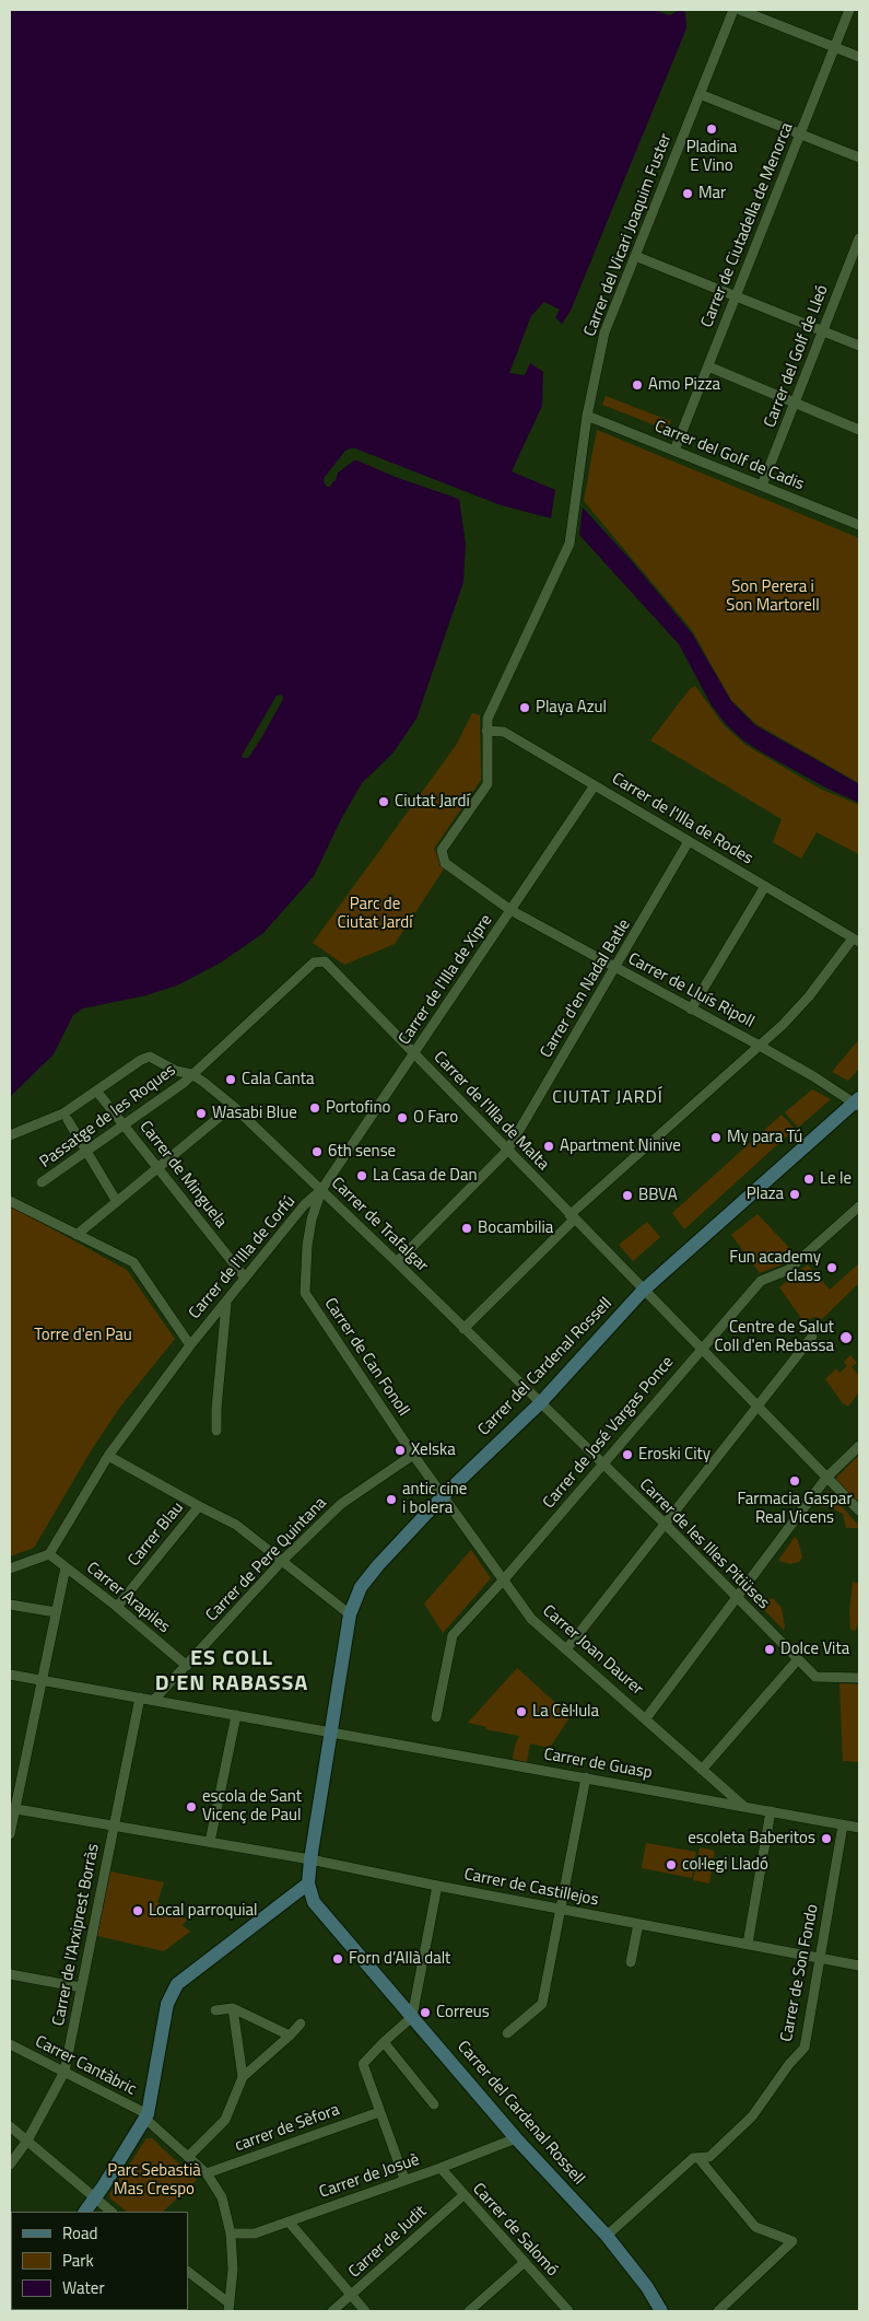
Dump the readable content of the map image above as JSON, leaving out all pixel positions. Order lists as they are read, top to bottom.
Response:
{
  "streets": {
    "street": [
      "Carrer de Ciutadella de Menorca",
      "Carrer del Vicari Joaquim Fuster",
      "Carrer del Golf de Lleó",
      "Carrer del Golf de Cadis",
      "Carrer de l'Illa de Rodes",
      "Carrer de l'Illa de Xipre",
      "Carrer d'en Nadal Batle",
      "Carrer de Lluís Ripoll",
      "Carrer de l'Illa de Malta",
      "Passatge de les Roques",
      "Carrer de Minguela",
      "Carrer de Trafalgar",
      "Carrer de l'Illa de Corfú",
      "Carrer de Can Fonoll",
      "Carrer del Cardenal Rossell",
      "Carrer de José Vargas Ponce",
      "Carrer Blau",
      "Carrer de les Illes Pitiüses",
      "Carrer de Pere Quintana",
      "Carrer Arapiles",
      "Carrer Joan Daurer",
      "Carrer de Guasp",
      "Carrer de Castillejos",
      "Carrer de l'Arxiprest Borràs",
      "Carrer de Son Fondo",
      "Carrer Cantàbric",
      "carrer de Sèfora",
      "Carrer de Josuè",
      "Carrer de Salomó",
      "Carrer de Judit"
    ]
  },
  "crossings": [
    ["Carrer de Ciutadella de Menorca", "Carrer del Golf de Cadis"],
    ["Carrer del Vicari Joaquim Fuster", "Carrer del Golf de Cadis"],
    ["Carrer del Vicari Joaquim Fuster", "Carrer de l'Illa de Rodes"],
    ["Carrer del Vicari Joaquim Fuster", "Carrer de Lluís Ripoll"],
    ["Carrer del Golf de Lleó", "Carrer del Golf de Cadis"],
    ["Carrer de l'Illa de Rodes", "Carrer de l'Illa de Xipre"],
    ["Carrer de l'Illa de Rodes", "Carrer d'en Nadal Batle"],
    ["Carrer de l'Illa de Xipre", "Carrer de Lluís Ripoll"],
    ["Carrer de l'Illa de Xipre", "Carrer de l'Illa de Malta"],
    ["Carrer de l'Illa de Xipre", "Carrer de Trafalgar"],
    ["Carrer de l'Illa de Xipre", "Carrer de l'Illa de Corfú"],
    ["Carrer de l'Illa de Xipre", "Carrer de Can Fonoll"],
    ["Carrer d'en Nadal Batle", "Carrer de Lluís Ripoll"],
    ["Carrer d'en Nadal Batle", "Carrer de l'Illa de Malta"],
    ["Carrer d'en Nadal Batle", "Carrer de Trafalgar"],
    ["Carrer de Lluís Ripoll", "Carrer del Cardenal Rossell"],
    ["Carrer de l'Illa de Malta", "Passatge de les Roques"],
    ["Carrer de l'Illa de Malta", "Carrer del Cardenal Rossell"],
    ["Carrer de l'Illa de Malta", "Carrer de José Vargas Ponce"],
    ["Passatge de les Roques", "Carrer de Minguela"],
    ["Passatge de les Roques", "Carrer de Trafalgar"],
    ["Carrer de Minguela", "Carrer de Trafalgar"],
    ["Carrer de Minguela", "Carrer de l'Illa de Corfú"],
    ["Carrer de Trafalgar", "Carrer de l'Illa de Corfú"],
    ["Carrer de Trafalgar", "Carrer de Can Fonoll"],
    ["Carrer de Trafalgar", "Carrer del Cardenal Rossell"],
    ["Carrer de Trafalgar", "Carrer de les Illes Pitiüses"],
    ["Carrer de l'Illa de Corfú", "Carrer de Can Fonoll"],
    ["Carrer de l'Illa de Corfú", "Carrer Arapiles"],
    ["Carrer de Can Fonoll", "Carrer del Cardenal Rossell"],
    ["Carrer de Can Fonoll", "Carrer de Pere Quintana"],
    ["Carrer de Can Fonoll", "Carrer Joan Daurer"],
    ["Carrer del Cardenal Rossell", "Carrer de les Illes Pitiüses"],
    ["Carrer del Cardenal Rossell", "Carrer Joan Daurer"],
    ["Carrer del Cardenal Rossell", "Carrer de Guasp"],
    ["Carrer del Cardenal Rossell", "Carrer de Castillejos"],
    ["Carrer del Cardenal Rossell", "Carrer de Son Fondo"],
    ["Carrer del Cardenal Rossell", "Carrer de Josuè"],
    ["Carrer de José Vargas Ponce", "Carrer de les Illes Pitiüses"],
    ["Carrer de José Vargas Ponce", "Carrer Joan Daurer"],
    ["Carrer Blau", "Carrer Arapiles"],
    ["Carrer de Pere Quintana", "Carrer Arapiles"],
    ["Carrer de Pere Quintana", "Carrer de Guasp"],
    ["Carrer Joan Daurer", "Carrer de Guasp"],
    ["Carrer de Guasp", "Carrer de l'Arxiprest Borràs"],
    ["Carrer de Guasp", "Carrer de Son Fondo"],
    ["Carrer de Castillejos", "Carrer de l'Arxiprest Borràs"],
    ["Carrer de Castillejos", "Carrer de Son Fondo"],
    ["Carrer de l'Arxiprest Borràs", "Carrer Cantàbric"],
    ["Carrer Cantàbric", "carrer de Sèfora"],
    ["Carrer Cantàbric", "Carrer de Josuè"],
    ["Carrer de Josuè", "Carrer de Salomó"],
    ["Carrer de Salomó", "Carrer de Judit"]
  ],
  "districts": ["CIUTAT JARDÍ", "ES COLL D'EN RABASSA"],
  "parks": [
    "Son Perera i Son Martorell",
    "Parc de Ciutat Jardí",
    "Torre d'en Pau",
    "Parc Sebastià Mas Crespo"
  ],
  "places": [
    "Pladina E Vino",
    "Mar",
    "Amo Pizza",
    "Playa Azul",
    "Ciutat Jardí",
    "Cala Canta",
    "Portofino",
    "Wasabi Blue",
    "O Faro",
    "My para Tú",
    "Apartment Ninive",
    "6th sense",
    "La Casa de Dan",
    "Le le",
    "Plaza",
    "BBVA",
    "Bocambilia",
    "Fun academy class",
    "Centre de Salut Coll d'en Rebassa",
    "Xelska",
    "Eroski City",
    "Farmacia Gaspar Real Vicens",
    "antic cine i bolera",
    "Dolce Vita",
    "La Cèl·lula",
    "escola de Sant Vicenç de Paul",
    "escoleta Baberitos",
    "col·legi Lladó",
    "Local parroquial",
    "Forn d’Allà dalt",
    "Correus"
  ],
  "legend": ["Road", "Park", "Water"]
}
